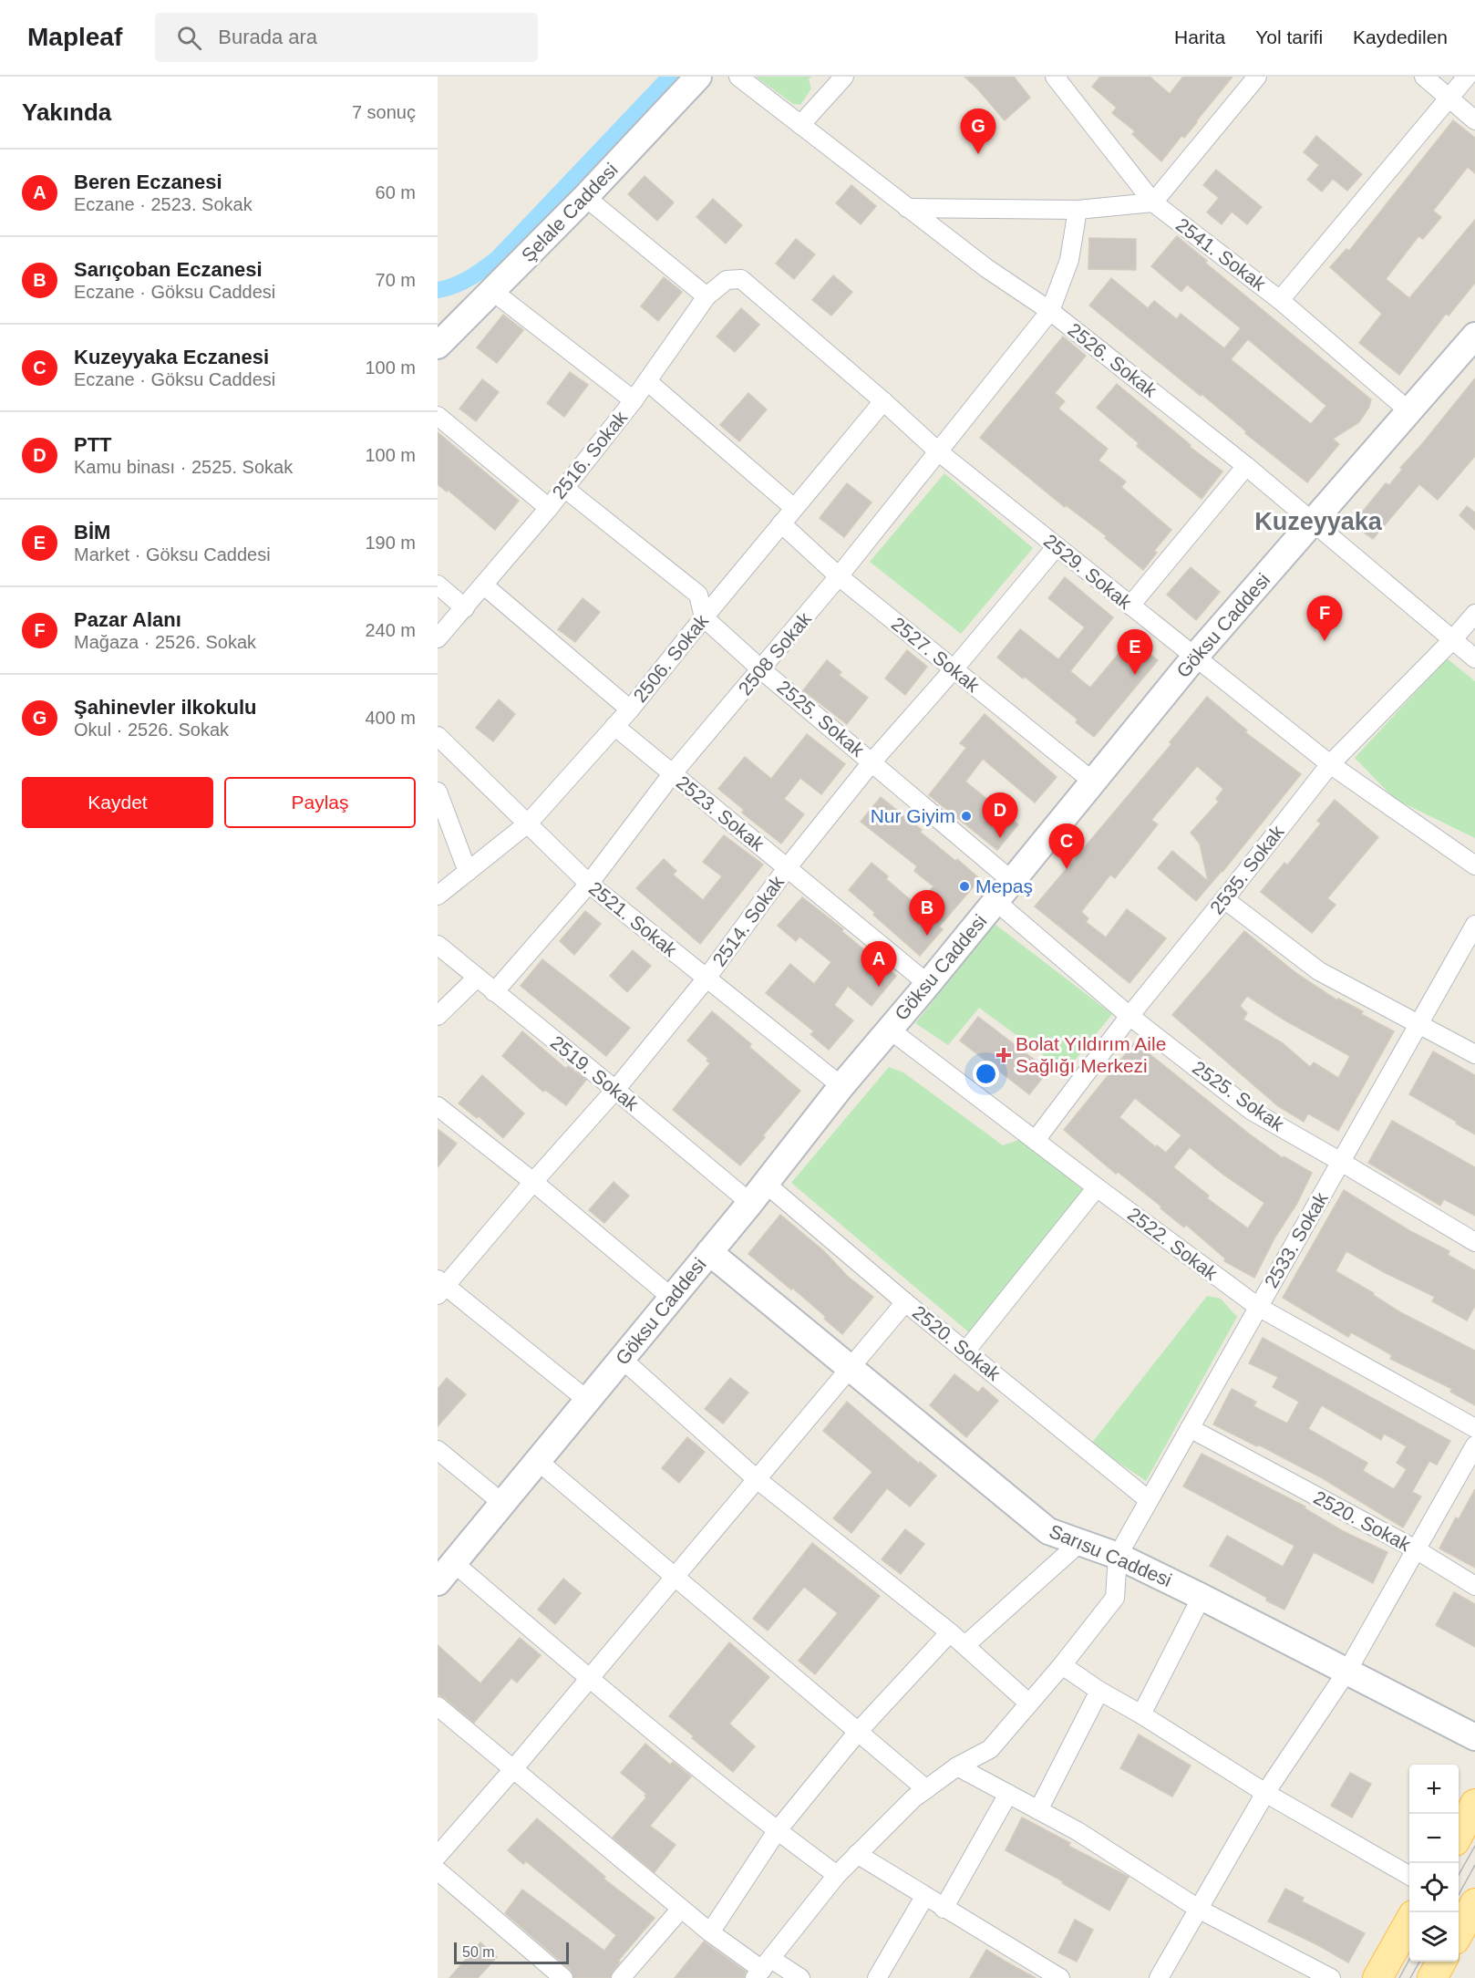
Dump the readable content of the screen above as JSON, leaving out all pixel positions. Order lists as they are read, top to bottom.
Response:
{
  "streets": {
    "street": [
      "Şelale Caddesi",
      "2541. Sokak",
      "2526. Sokak",
      "2516. Sokak",
      "2529. Sokak",
      "Göksu Caddesi",
      "2508 Sokak",
      "2527. Sokak",
      "2506. Sokak",
      "2525. Sokak",
      "2523. Sokak",
      "2535. Sokak",
      "2521. Sokak",
      "2514. Sokak",
      "2519. Sokak",
      "2533. Sokak",
      "2522. Sokak",
      "2520. Sokak",
      "Sarısu Caddesi"
    ]
  },
  "crossings": [
    ["2541. Sokak", "Göksu Caddesi"],
    ["2526. Sokak", "Göksu Caddesi"],
    ["2526. Sokak", "2508 Sokak"],
    ["2526. Sokak", "2535. Sokak"],
    ["2516. Sokak", "2529. Sokak"],
    ["2516. Sokak", "2525. Sokak"],
    ["2529. Sokak", "Göksu Caddesi"],
    ["2529. Sokak", "2508 Sokak"],
    ["2529. Sokak", "2506. Sokak"],
    ["2529. Sokak", "2535. Sokak"],
    ["2529. Sokak", "2514. Sokak"],
    ["Göksu Caddesi", "2527. Sokak"],
    ["Göksu Caddesi", "2525. Sokak"],
    ["Göksu Caddesi", "2523. Sokak"],
    ["Göksu Caddesi", "2521. Sokak"],
    ["Göksu Caddesi", "2519. Sokak"],
    ["Göksu Caddesi", "2522. Sokak"],
    ["Göksu Caddesi", "2520. Sokak"],
    ["Göksu Caddesi", "Sarısu Caddesi"],
    ["2508 Sokak", "2527. Sokak"],
    ["2508 Sokak", "2525. Sokak"],
    ["2508 Sokak", "2523. Sokak"],
    ["2508 Sokak", "2521. Sokak"],
    ["2508 Sokak", "2519. Sokak"],
    ["2527. Sokak", "2506. Sokak"],
    ["2527. Sokak", "2514. Sokak"],
    ["2506. Sokak", "2525. Sokak"],
    ["2506. Sokak", "2523. Sokak"],
    ["2506. Sokak", "2521. Sokak"],
    ["2525. Sokak", "2535. Sokak"],
    ["2525. Sokak", "2514. Sokak"],
    ["2525. Sokak", "2533. Sokak"],
    ["2523. Sokak", "2514. Sokak"],
    ["2535. Sokak", "2522. Sokak"],
    ["2521. Sokak", "2514. Sokak"],
    ["2514. Sokak", "2519. Sokak"],
    ["2519. Sokak", "2520. Sokak"],
    ["2533. Sokak", "2522. Sokak"],
    ["2533. Sokak", "2520. Sokak"],
    ["2533. Sokak", "Sarısu Caddesi"]
  ],
  "districts": ["Kuzeyyaka"],
  "places": {
    "other": ["Nur Giyim", "Mepaş"],
    "health": ["Bolat Yıldırım Aile Sağlığı Merkezi"]
  },
  "scale_bar": "50 m",
  "page": {
    "header": "Mapleaf",
    "search": "Burada ara",
    "nav": ["Harita", "Yol tarifi", "Kaydedilen"],
    "heading": ["Yakında", "7 sonuç"],
    "pins": [
      "G",
      "F",
      "E",
      "D",
      "C",
      "B",
      "A"
    ],
    "list": [
      {
        "mark": "A",
        "name": "Beren Eczanesi",
        "note": "Eczane · 2523. Sokak",
        "value": "60 m"
      },
      {
        "mark": "B",
        "name": "Sarıçoban Eczanesi",
        "note": "Eczane · Göksu Caddesi",
        "value": "70 m"
      },
      {
        "mark": "C",
        "name": "Kuzeyyaka Eczanesi",
        "note": "Eczane · Göksu Caddesi",
        "value": "100 m"
      },
      {
        "mark": "D",
        "name": "PTT",
        "note": "Kamu binası · 2525. Sokak",
        "value": "100 m"
      },
      {
        "mark": "E",
        "name": "BİM",
        "note": "Market · Göksu Caddesi",
        "value": "190 m"
      },
      {
        "mark": "F",
        "name": "Pazar Alanı",
        "note": "Mağaza · 2526. Sokak",
        "value": "240 m"
      },
      {
        "mark": "G",
        "name": "Şahinevler ilkokulu",
        "note": "Okul · 2526. Sokak",
        "value": "400 m"
      }
    ],
    "buttons": ["Kaydet", "Paylaş"],
    "map_buttons": ["+", "−"],
    "scale": "50 m"
  }
}
